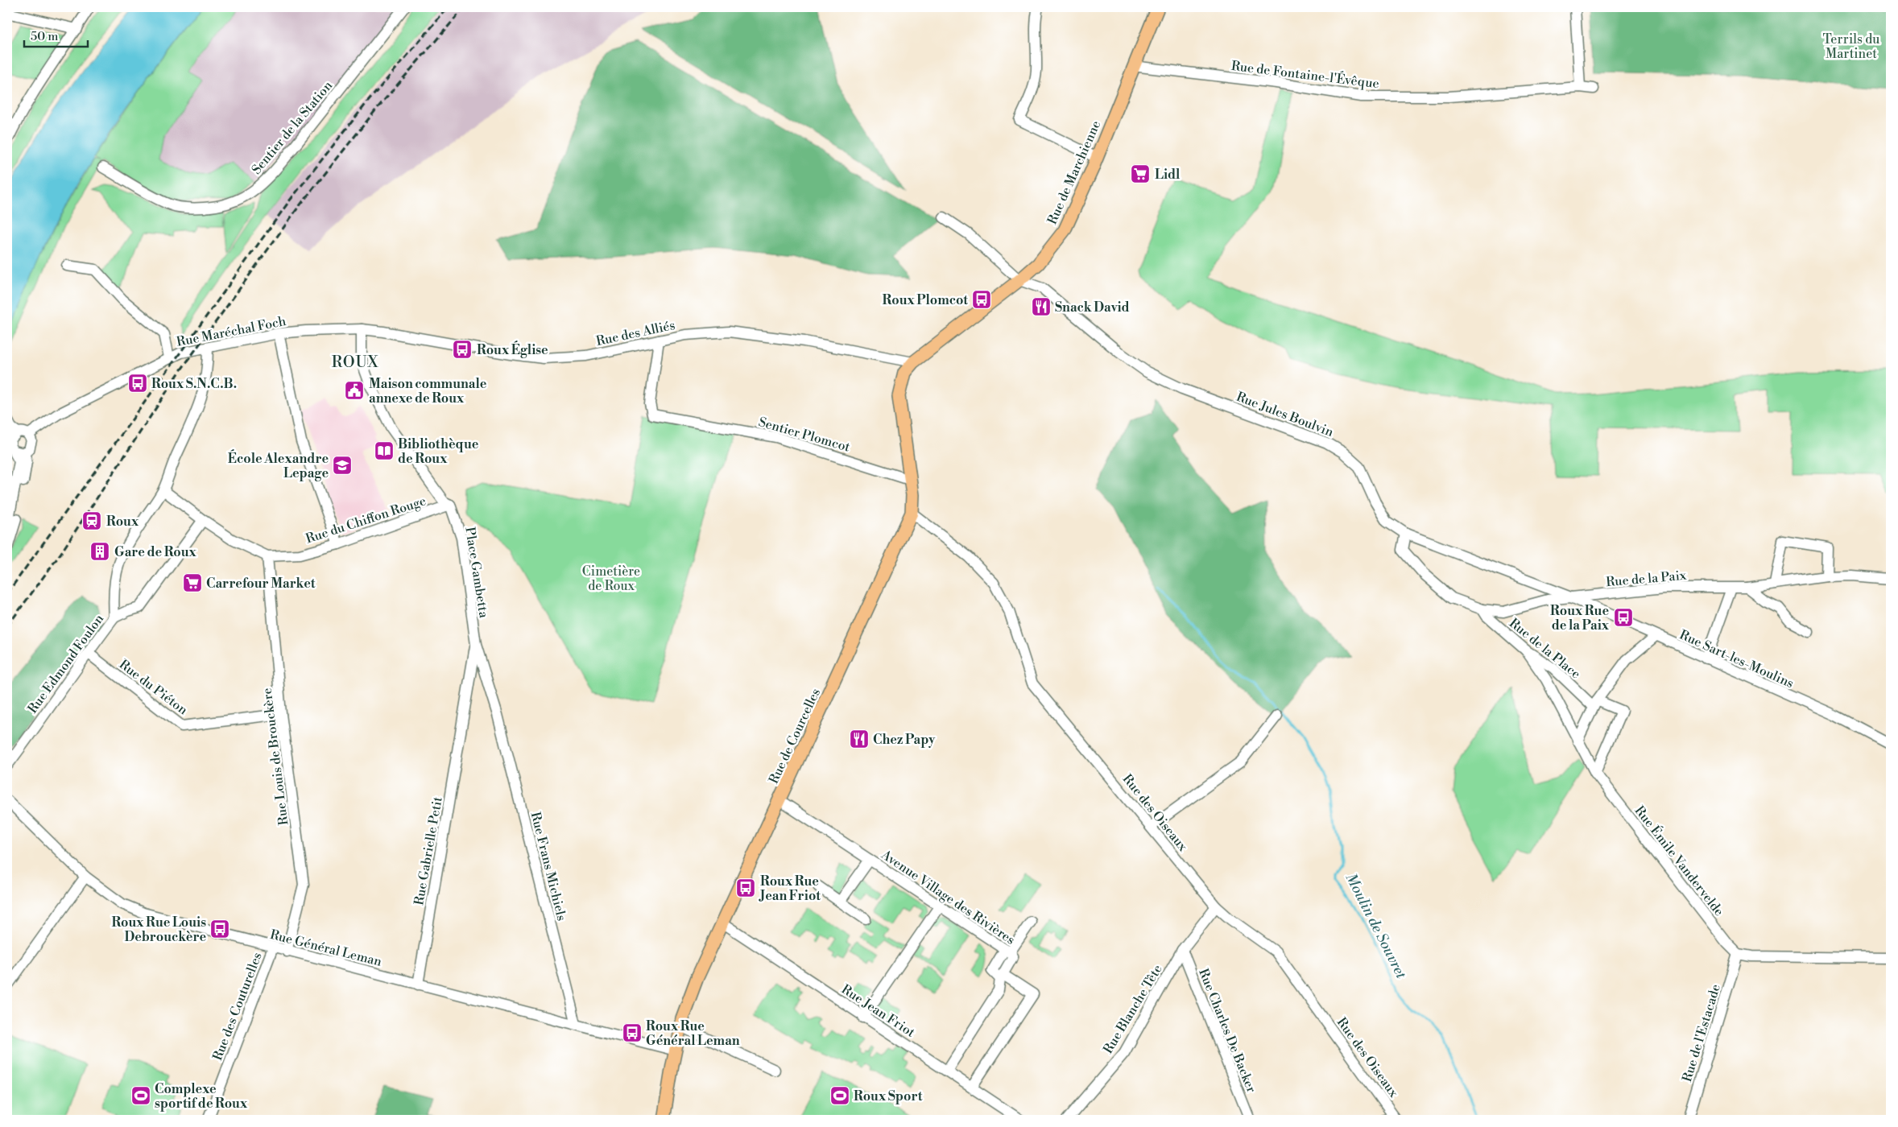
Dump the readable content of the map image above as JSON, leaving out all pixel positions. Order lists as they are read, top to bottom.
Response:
{
  "streets": {
    "main road": ["Rue de Marchienne", "Rue de Courcelles"],
    "street": [
      "Rue de Fontaine-l'Évêque",
      "Sentier de la Station",
      "Rue Maréchal Foch",
      "Rue des Alliés",
      "Rue Jules Boulvin",
      "Sentier Plomcot",
      "Rue du Chiffon Rouge",
      "Place Gambetta",
      "Rue de la Paix",
      "Rue de la Place",
      "Rue Sart-les-Moulins",
      "Rue Edmond Foulon",
      "Rue du Piéton",
      "Rue Louis de Brouckère",
      "Rue des Oiseaux",
      "Rue Gabrielle Petit",
      "Rue Émile Vandervelde",
      "Rue Frans Michiels",
      "Avenue Village des Rivières",
      "Rue Général Leman",
      "Rue des Couturelles",
      "Rue Blanche Tête",
      "Rue Jean Friot",
      "Rue Charles De Backer",
      "Rue de l'Estacade"
    ]
  },
  "crossings": [
    ["Rue de Fontaine-l'Évêque", "Rue de Marchienne"],
    ["Rue de Marchienne", "Rue des Alliés"],
    ["Rue de Marchienne", "Rue Jules Boulvin"],
    ["Rue de Marchienne", "Rue de Courcelles"],
    ["Rue Maréchal Foch", "Rue des Alliés"],
    ["Rue Maréchal Foch", "Rue Edmond Foulon"],
    ["Rue des Alliés", "Sentier Plomcot"],
    ["Rue des Alliés", "Rue de Courcelles"],
    ["Rue Jules Boulvin", "Rue de la Paix"],
    ["Rue Jules Boulvin", "Rue Sart-les-Moulins"],
    ["Sentier Plomcot", "Rue de Courcelles"],
    ["Rue du Chiffon Rouge", "Place Gambetta"],
    ["Rue du Chiffon Rouge", "Rue Edmond Foulon"],
    ["Rue du Chiffon Rouge", "Rue Louis de Brouckère"],
    ["Place Gambetta", "Rue Gabrielle Petit"],
    ["Place Gambetta", "Rue Frans Michiels"],
    ["Rue de la Paix", "Rue de la Place"],
    ["Rue de la Paix", "Rue Sart-les-Moulins"],
    ["Rue de la Place", "Rue Émile Vandervelde"],
    ["Rue Edmond Foulon", "Rue du Piéton"],
    ["Rue du Piéton", "Rue Louis de Brouckère"],
    ["Rue de Courcelles", "Rue des Oiseaux"],
    ["Rue de Courcelles", "Avenue Village des Rivières"],
    ["Rue de Courcelles", "Rue Général Leman"],
    ["Rue de Courcelles", "Rue Jean Friot"],
    ["Rue Louis de Brouckère", "Rue Général Leman"],
    ["Rue des Oiseaux", "Rue Blanche Tête"],
    ["Rue Gabrielle Petit", "Rue Général Leman"],
    ["Rue Émile Vandervelde", "Rue de l'Estacade"],
    ["Rue Frans Michiels", "Rue Général Leman"],
    ["Rue Général Leman", "Rue des Couturelles"],
    ["Rue Blanche Tête", "Rue Charles De Backer"]
  ],
  "districts": ["ROUX"],
  "water": ["Moulin de Souvret"],
  "parks": ["Terrils du Martinet", "Cimetière de Roux"],
  "places": {
    "supermarket": ["Lidl", "Carrefour Market"],
    "bus stop": [
      "Roux Plomcot",
      "Roux Église",
      "Roux S.N.C.B.",
      "Roux Rue de la Paix",
      "Roux Rue Jean Friot",
      "Roux Rue Louis Debrouckère",
      "Roux Rue Général Leman"
    ],
    "restaurant": ["Snack David", "Chez Papy"],
    "public building": ["Maison communale annexe de Roux"],
    "library": ["Bibliothèque de Roux"],
    "school or university": ["École Alexandre Lepage"],
    "station": ["Roux"],
    "building": ["Gare de Roux"],
    "sports": ["Complexe sportif de Roux", "Roux Sport"]
  },
  "scale_bar": "50 m"
}
